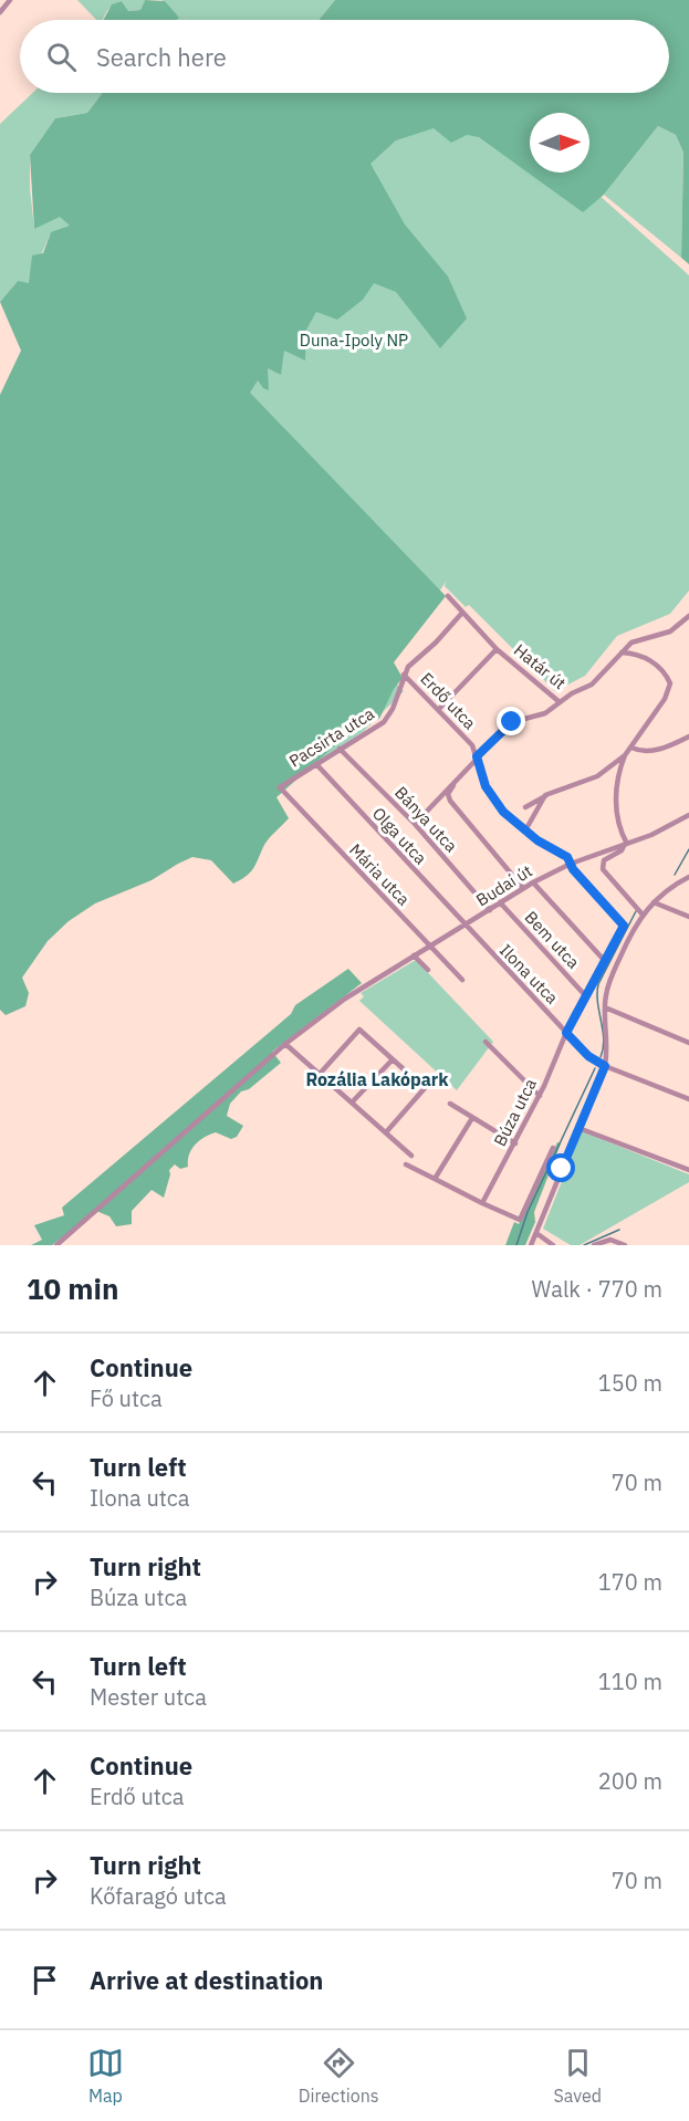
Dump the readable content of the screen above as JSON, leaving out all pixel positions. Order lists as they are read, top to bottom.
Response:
{
  "streets": {
    "street": [
      "Határ út",
      "Erdő utca",
      "Pacsirta utca",
      "Bánya utca",
      "Olga utca",
      "Mária utca",
      "Budai út",
      "Bem utca",
      "Ilona utca",
      "Búza utca"
    ]
  },
  "crossings": [
    ["Határ út", "Pacsirta utca"],
    ["Erdő utca", "Pacsirta utca"],
    ["Erdő utca", "Budai út"],
    ["Erdő utca", "Búza utca"],
    ["Pacsirta utca", "Bánya utca"],
    ["Pacsirta utca", "Olga utca"],
    ["Pacsirta utca", "Mária utca"],
    ["Bánya utca", "Budai út"],
    ["Olga utca", "Budai út"],
    ["Olga utca", "Ilona utca"],
    ["Mária utca", "Budai út"],
    ["Budai út", "Bem utca"],
    ["Budai út", "Ilona utca"],
    ["Bem utca", "Búza utca"],
    ["Ilona utca", "Búza utca"]
  ],
  "districts": ["Rozália Lakópark"],
  "parks": ["Duna-Ipoly NP"],
  "north": "right",
  "page": {
    "search": "Search here",
    "heading": ["10 min", "Walk · 770 m"],
    "list": [
      ["Continue", "Fő utca", "150 m"],
      ["Turn left", "Ilona utca", "70 m"],
      ["Turn right", "Búza utca", "170 m"],
      ["Turn left", "Mester utca", "110 m"],
      ["Continue", "Erdő utca", "200 m"],
      ["Turn right", "Kőfaragó utca", "70 m"],
      "Arrive at destination"
    ],
    "nav": ["Map", "Directions", "Saved"]
  }
}
